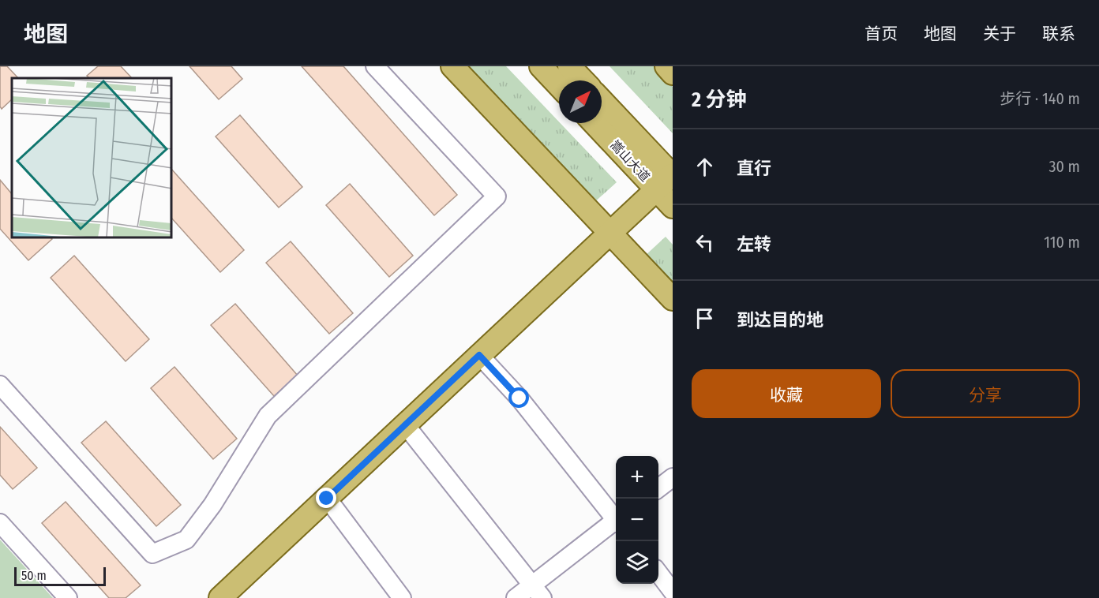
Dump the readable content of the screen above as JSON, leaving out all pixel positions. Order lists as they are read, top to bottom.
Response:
{
  "streets": {
    "main road": ["嵩山大道"]
  },
  "scale_bar": "50 m",
  "north": "top right",
  "page": {
    "header": "地图",
    "nav": [
      "首页",
      "地图",
      "关于",
      "联系"
    ],
    "heading": ["2 分钟", "步行 · 140 m"],
    "list": [
      ["直行", "30 m"],
      ["左转", "110 m"],
      "到达目的地"
    ],
    "buttons": ["收藏", "分享"],
    "map_buttons": ["+", "−"],
    "scale": "50 m"
  }
}
